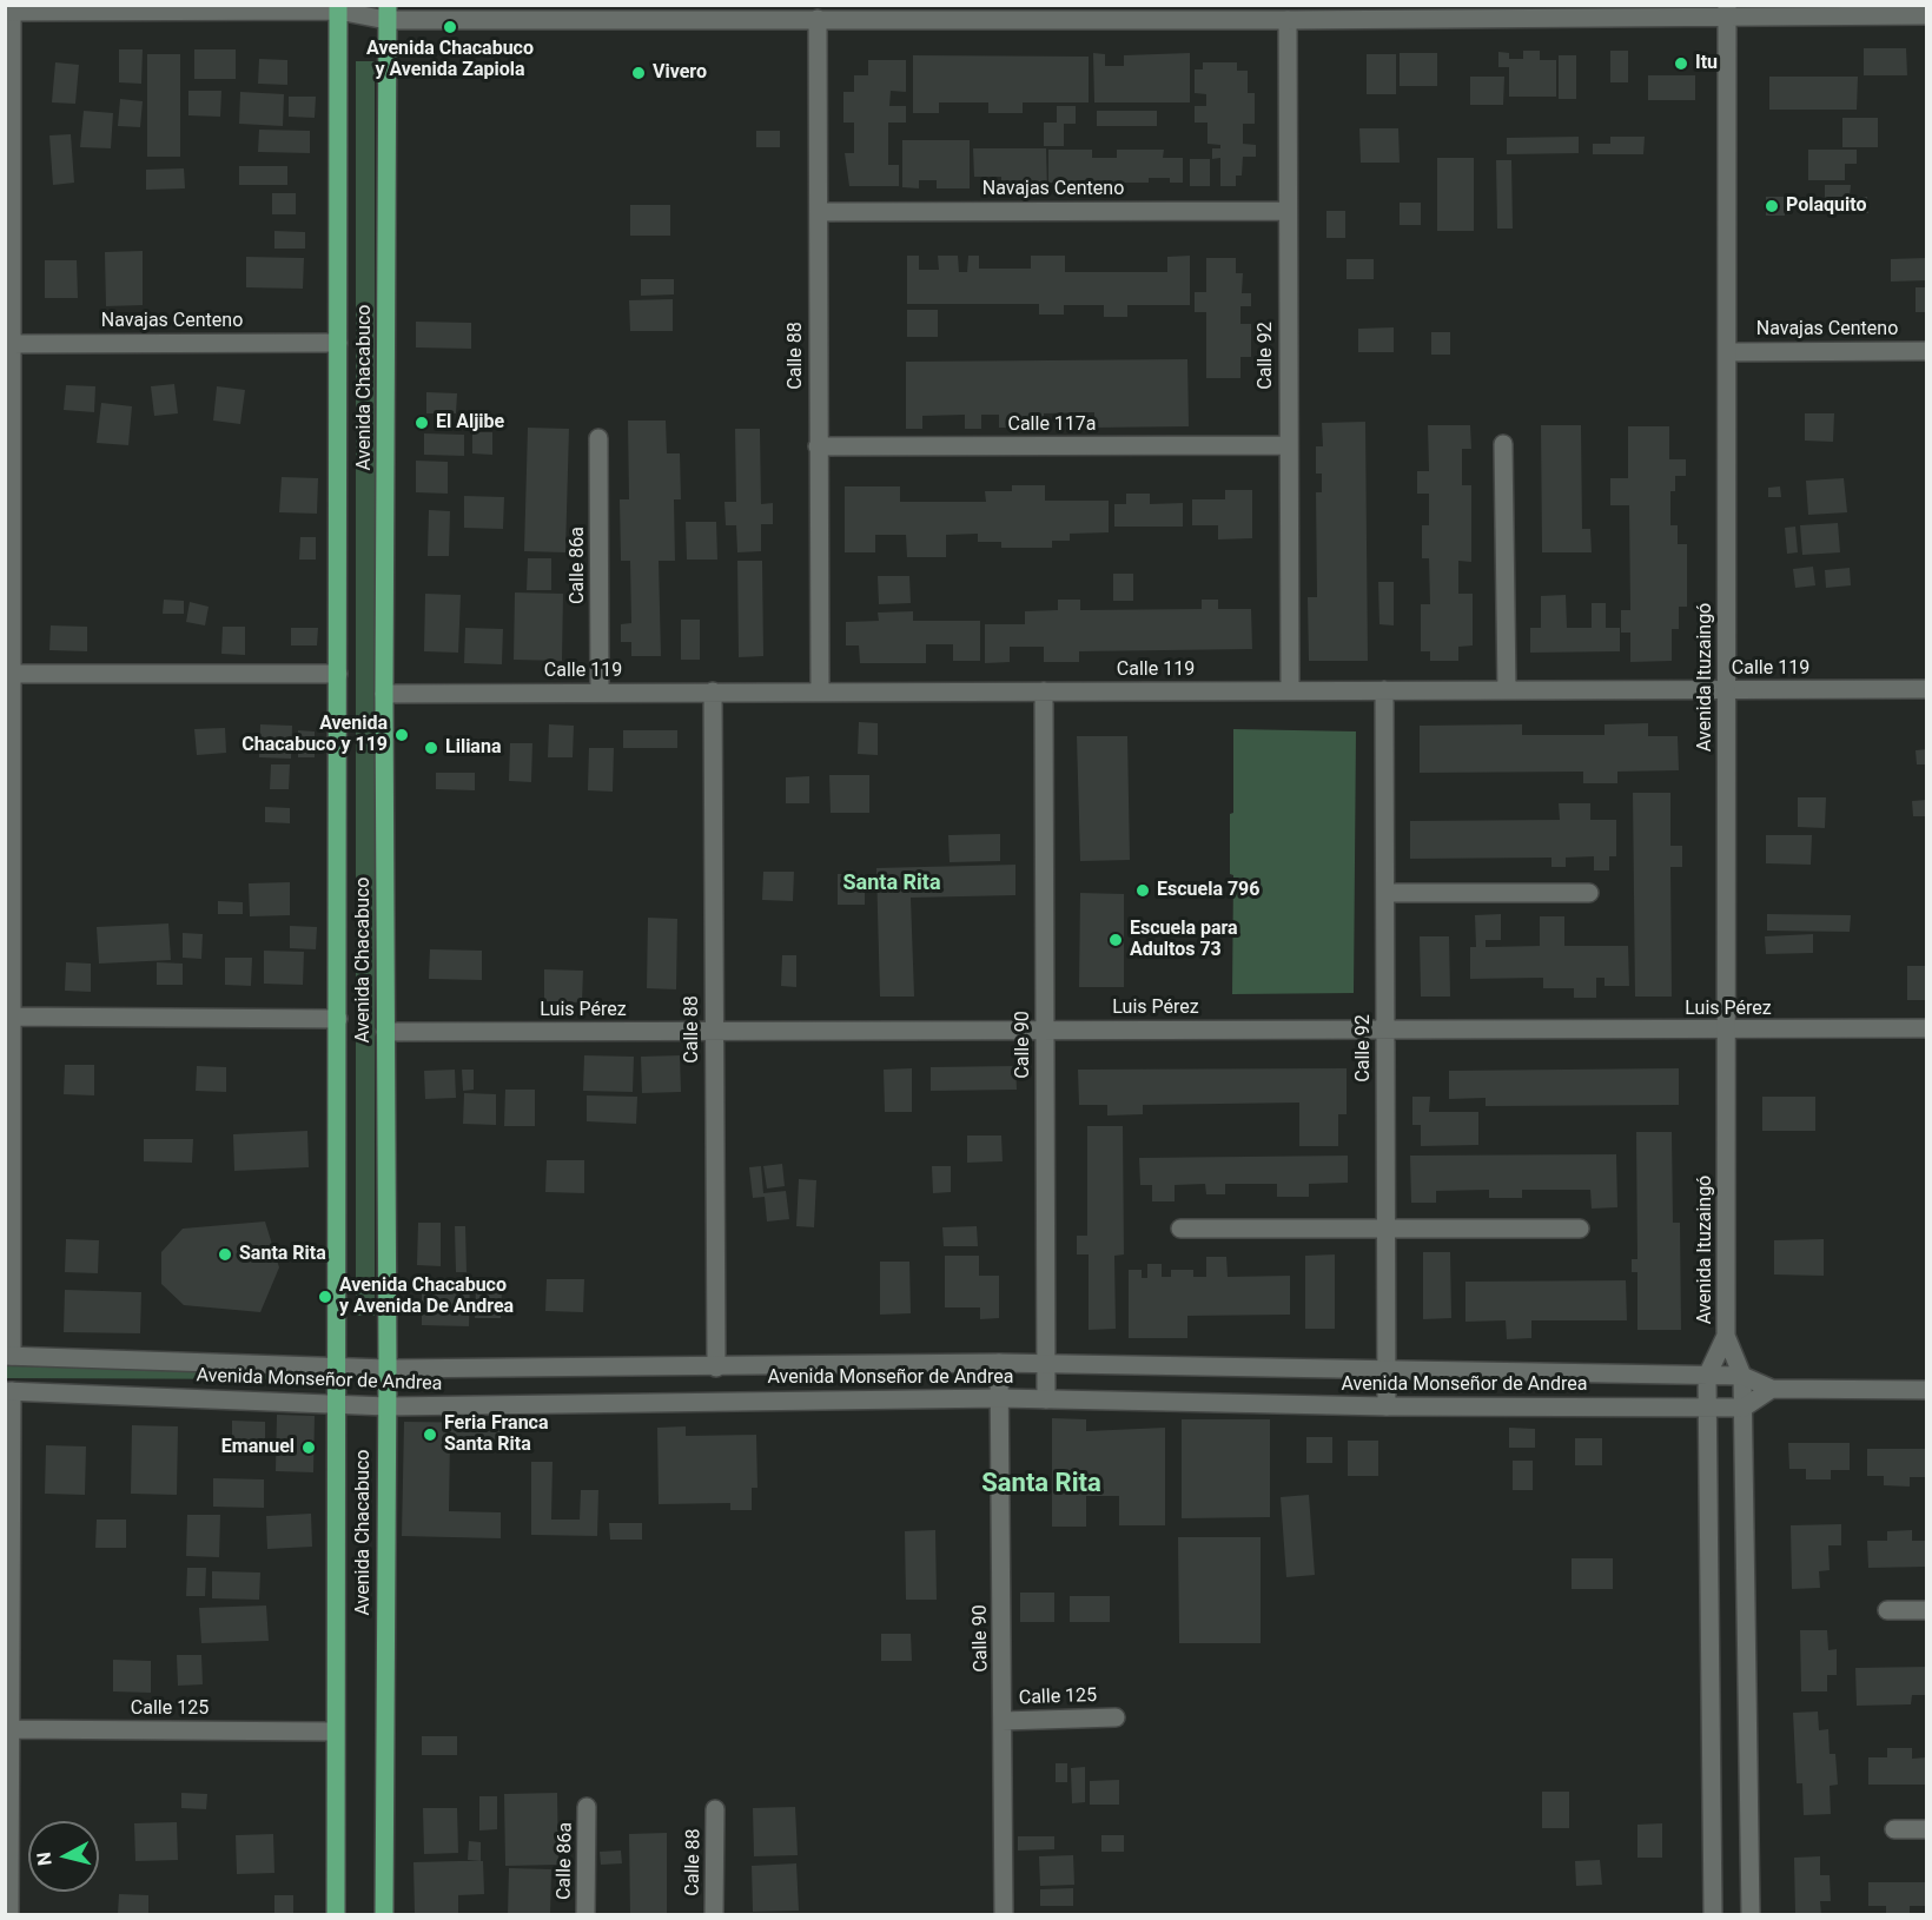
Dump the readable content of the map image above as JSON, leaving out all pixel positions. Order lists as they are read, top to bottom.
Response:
{
  "streets": {
    "main road": ["Avenida Chacabuco"],
    "street": [
      "Navajas Centeno",
      "Calle 88",
      "Calle 92",
      "Calle 117a",
      "Calle 86a",
      "Calle 119",
      "Avenida Ituzaingó",
      "Luis Pérez",
      "Calle 90",
      "Avenida Monseñor de Andrea",
      "Calle 125"
    ]
  },
  "crossings": [
    ["Navajas Centeno", "Calle 88"],
    ["Navajas Centeno", "Calle 92"],
    ["Navajas Centeno", "Avenida Chacabuco"],
    ["Navajas Centeno", "Avenida Ituzaingó"],
    ["Calle 88", "Calle 117a"],
    ["Calle 88", "Calle 119"],
    ["Calle 88", "Luis Pérez"],
    ["Calle 88", "Avenida Monseñor de Andrea"],
    ["Calle 92", "Calle 117a"],
    ["Calle 92", "Calle 119"],
    ["Calle 92", "Luis Pérez"],
    ["Calle 92", "Avenida Monseñor de Andrea"],
    ["Avenida Chacabuco", "Calle 119"],
    ["Avenida Chacabuco", "Luis Pérez"],
    ["Avenida Chacabuco", "Avenida Monseñor de Andrea"],
    ["Avenida Chacabuco", "Calle 125"],
    ["Calle 86a", "Calle 119"],
    ["Calle 119", "Avenida Ituzaingó"],
    ["Calle 119", "Calle 90"],
    ["Avenida Ituzaingó", "Luis Pérez"],
    ["Avenida Ituzaingó", "Avenida Monseñor de Andrea"],
    ["Luis Pérez", "Calle 90"],
    ["Calle 90", "Avenida Monseñor de Andrea"],
    ["Calle 90", "Calle 125"]
  ],
  "districts": ["Santa Rita", "Santa Rita"],
  "places": [
    "Avenida Chacabuco y Avenida Zapiola",
    "Itu",
    "Vivero",
    "Polaquito",
    "El Aljibe",
    "Avenida Chacabuco y 119",
    "Liliana",
    "Escuela 796",
    "Escuela para Adultos 73",
    "Santa Rita",
    "Avenida Chacabuco y Avenida De Andrea",
    "Feria Franca Santa Rita",
    "Emanuel"
  ],
  "north": "left"
}
